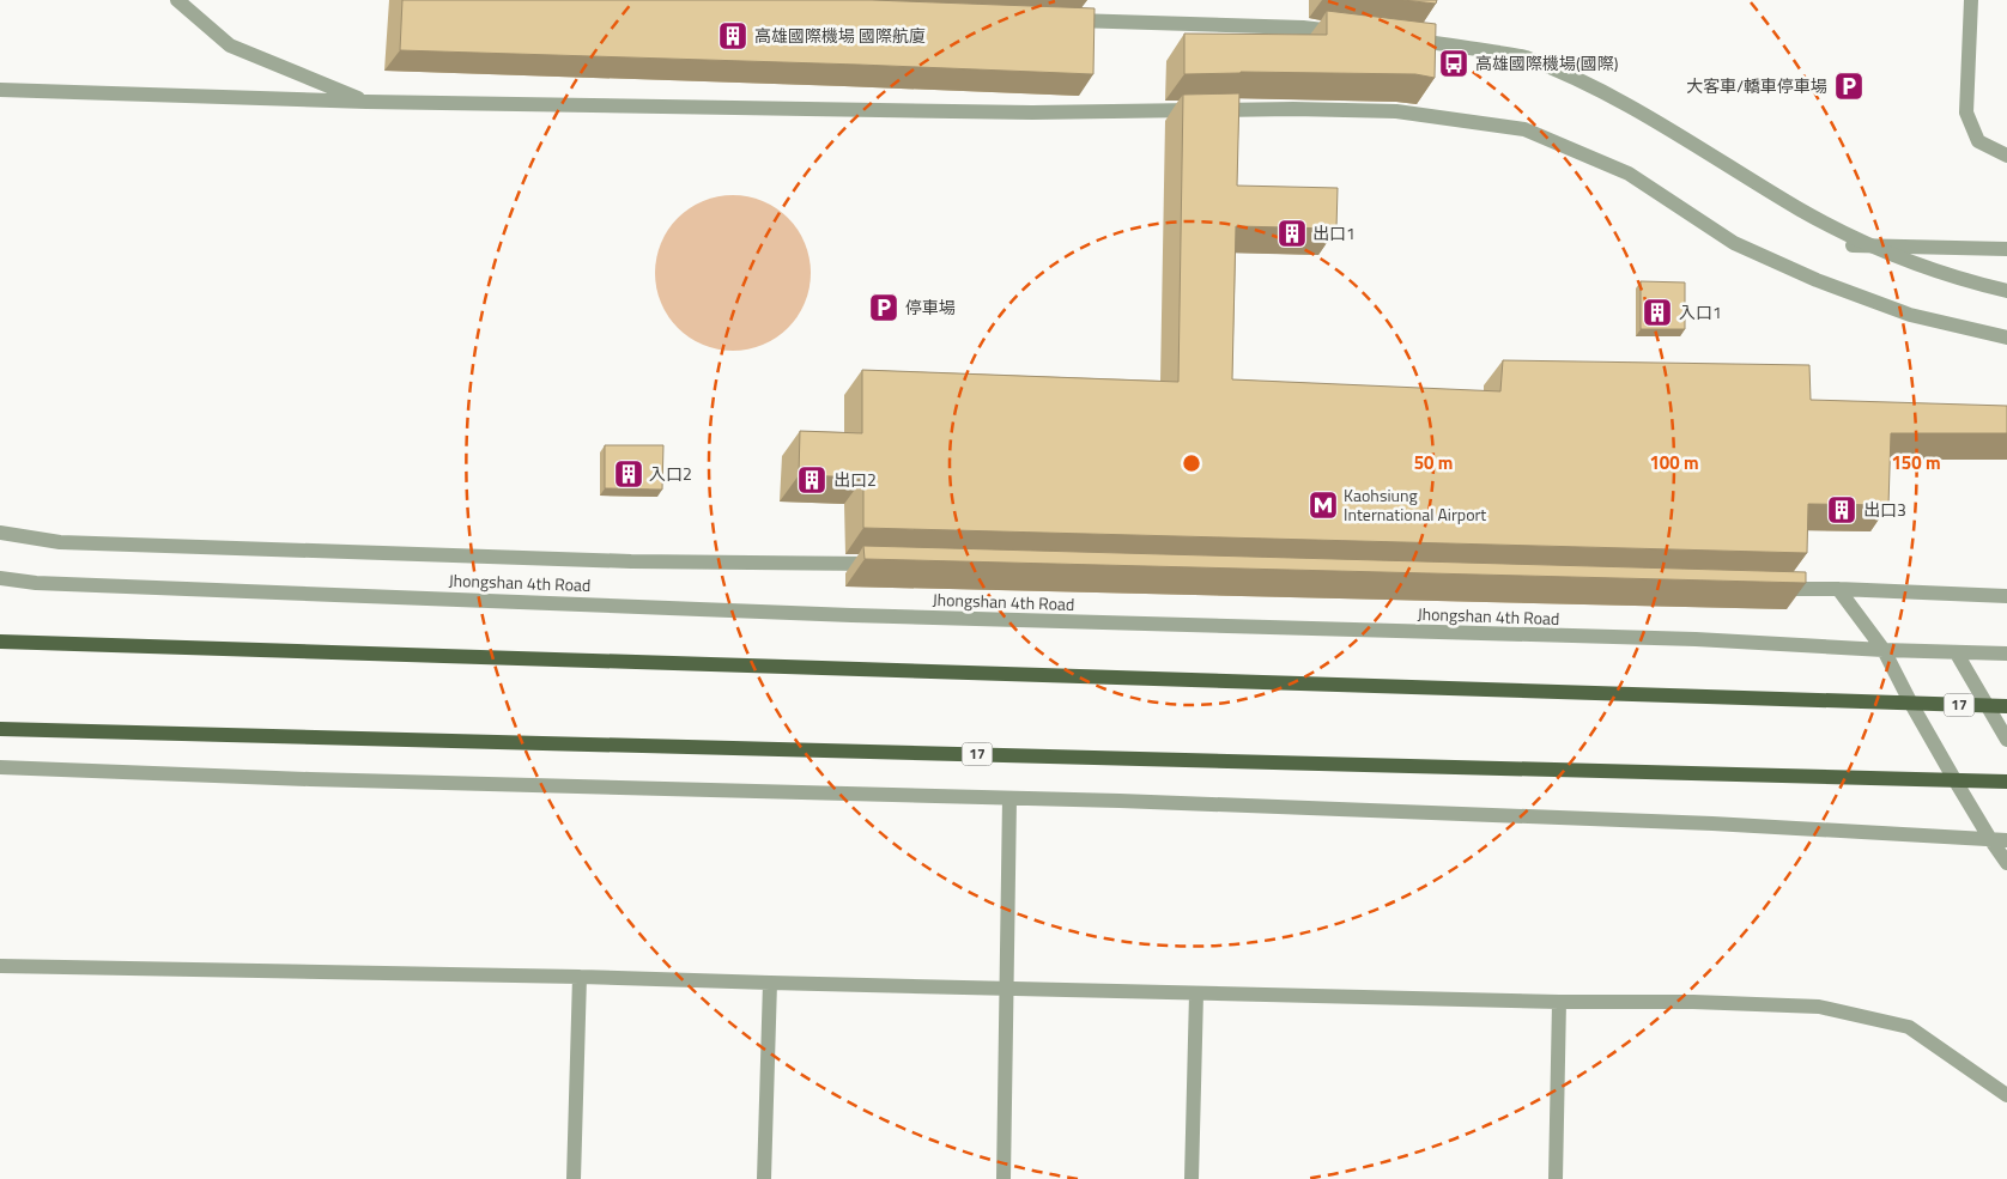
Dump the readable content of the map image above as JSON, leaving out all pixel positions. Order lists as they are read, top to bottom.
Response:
{
  "streets": {
    "main road": ["17"],
    "street": ["Jhongshan 4th Road"]
  },
  "places": {
    "building": [
      "高雄國際機場 國際航廈",
      "出口1",
      "入口1",
      "入口2",
      "出口2",
      "出口3"
    ],
    "bus stop": ["高雄國際機場(國際)"],
    "parking": ["大客車/轎車停車場", "停車場"],
    "metro station": ["Kaohsiung International Airport"]
  },
  "rings": ["50 m", "100 m", "150 m"]
}
